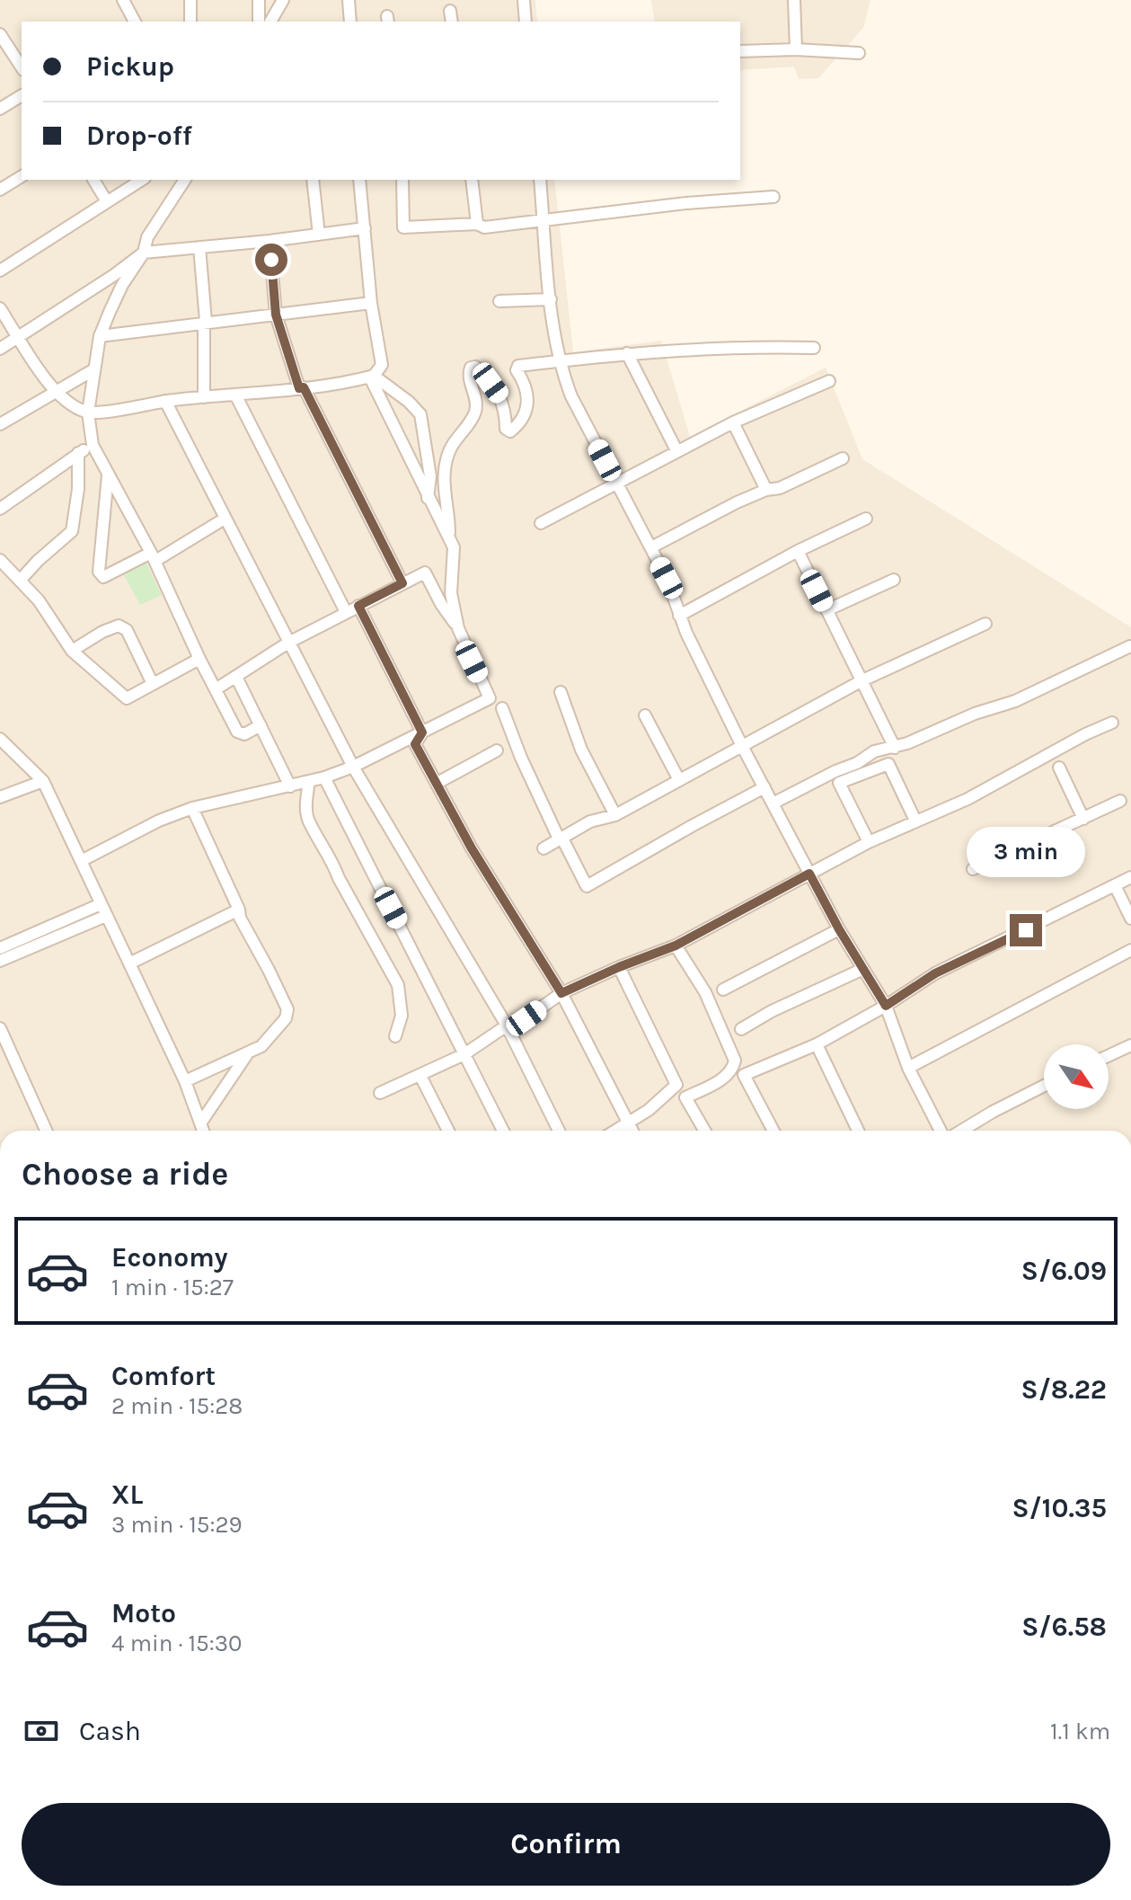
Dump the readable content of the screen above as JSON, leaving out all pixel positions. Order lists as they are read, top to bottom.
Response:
{
  "north": "bottom right",
  "page": {
    "banner": ["Pickup", "Drop-off"],
    "bubble": "3 min",
    "heading": "Choose a ride",
    "list": [
      {
        "name": "Economy",
        "note": "1 min · 15:27",
        "value": "S/6.09"
      },
      {
        "name": "Comfort",
        "note": "2 min · 15:28",
        "value": "S/8.22"
      },
      {
        "name": "XL",
        "note": "3 min · 15:29",
        "value": "S/10.35"
      },
      {
        "name": "Moto",
        "note": "4 min · 15:30",
        "value": "S/6.58"
      }
    ],
    "pay": ["Cash", "1.1 km"],
    "buttons": "Confirm"
  }
}
